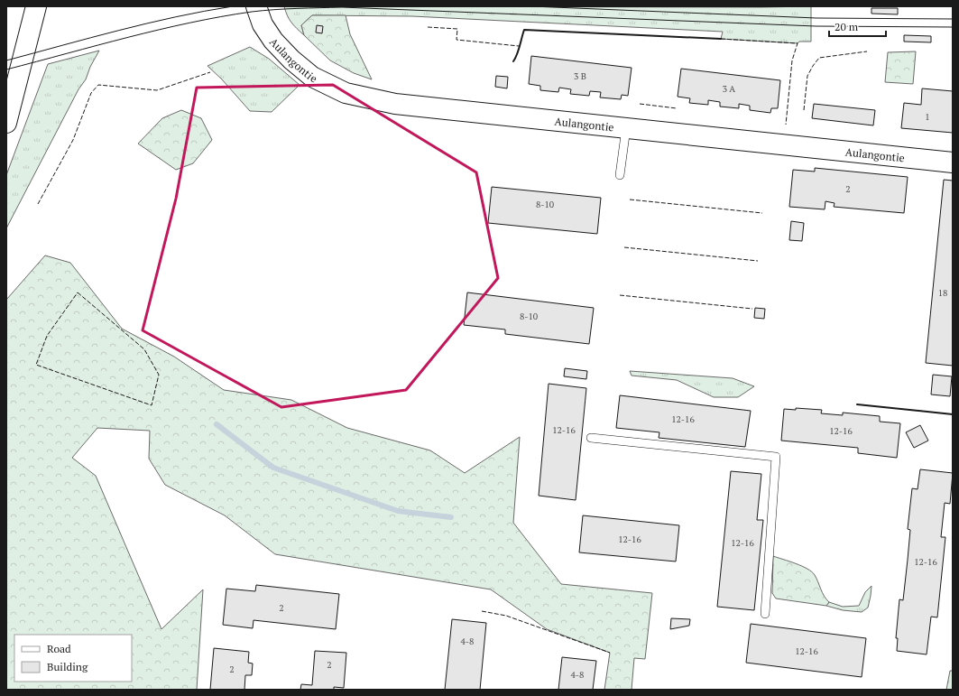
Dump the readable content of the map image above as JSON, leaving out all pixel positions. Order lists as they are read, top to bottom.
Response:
{
  "streets": {
    "main road": ["Aulangontie"]
  },
  "house_numbers": [
    "3 B",
    "3 A",
    "1",
    "2",
    "8-10",
    "18",
    "8-10",
    "12-16",
    "12-16",
    "12-16",
    "12-16",
    "12-16",
    "12-16",
    "2",
    "4-8",
    "12-16",
    "2",
    "2",
    "4-8"
  ],
  "legend": ["Road", "Building"],
  "scale_bar": "20 m"
}
